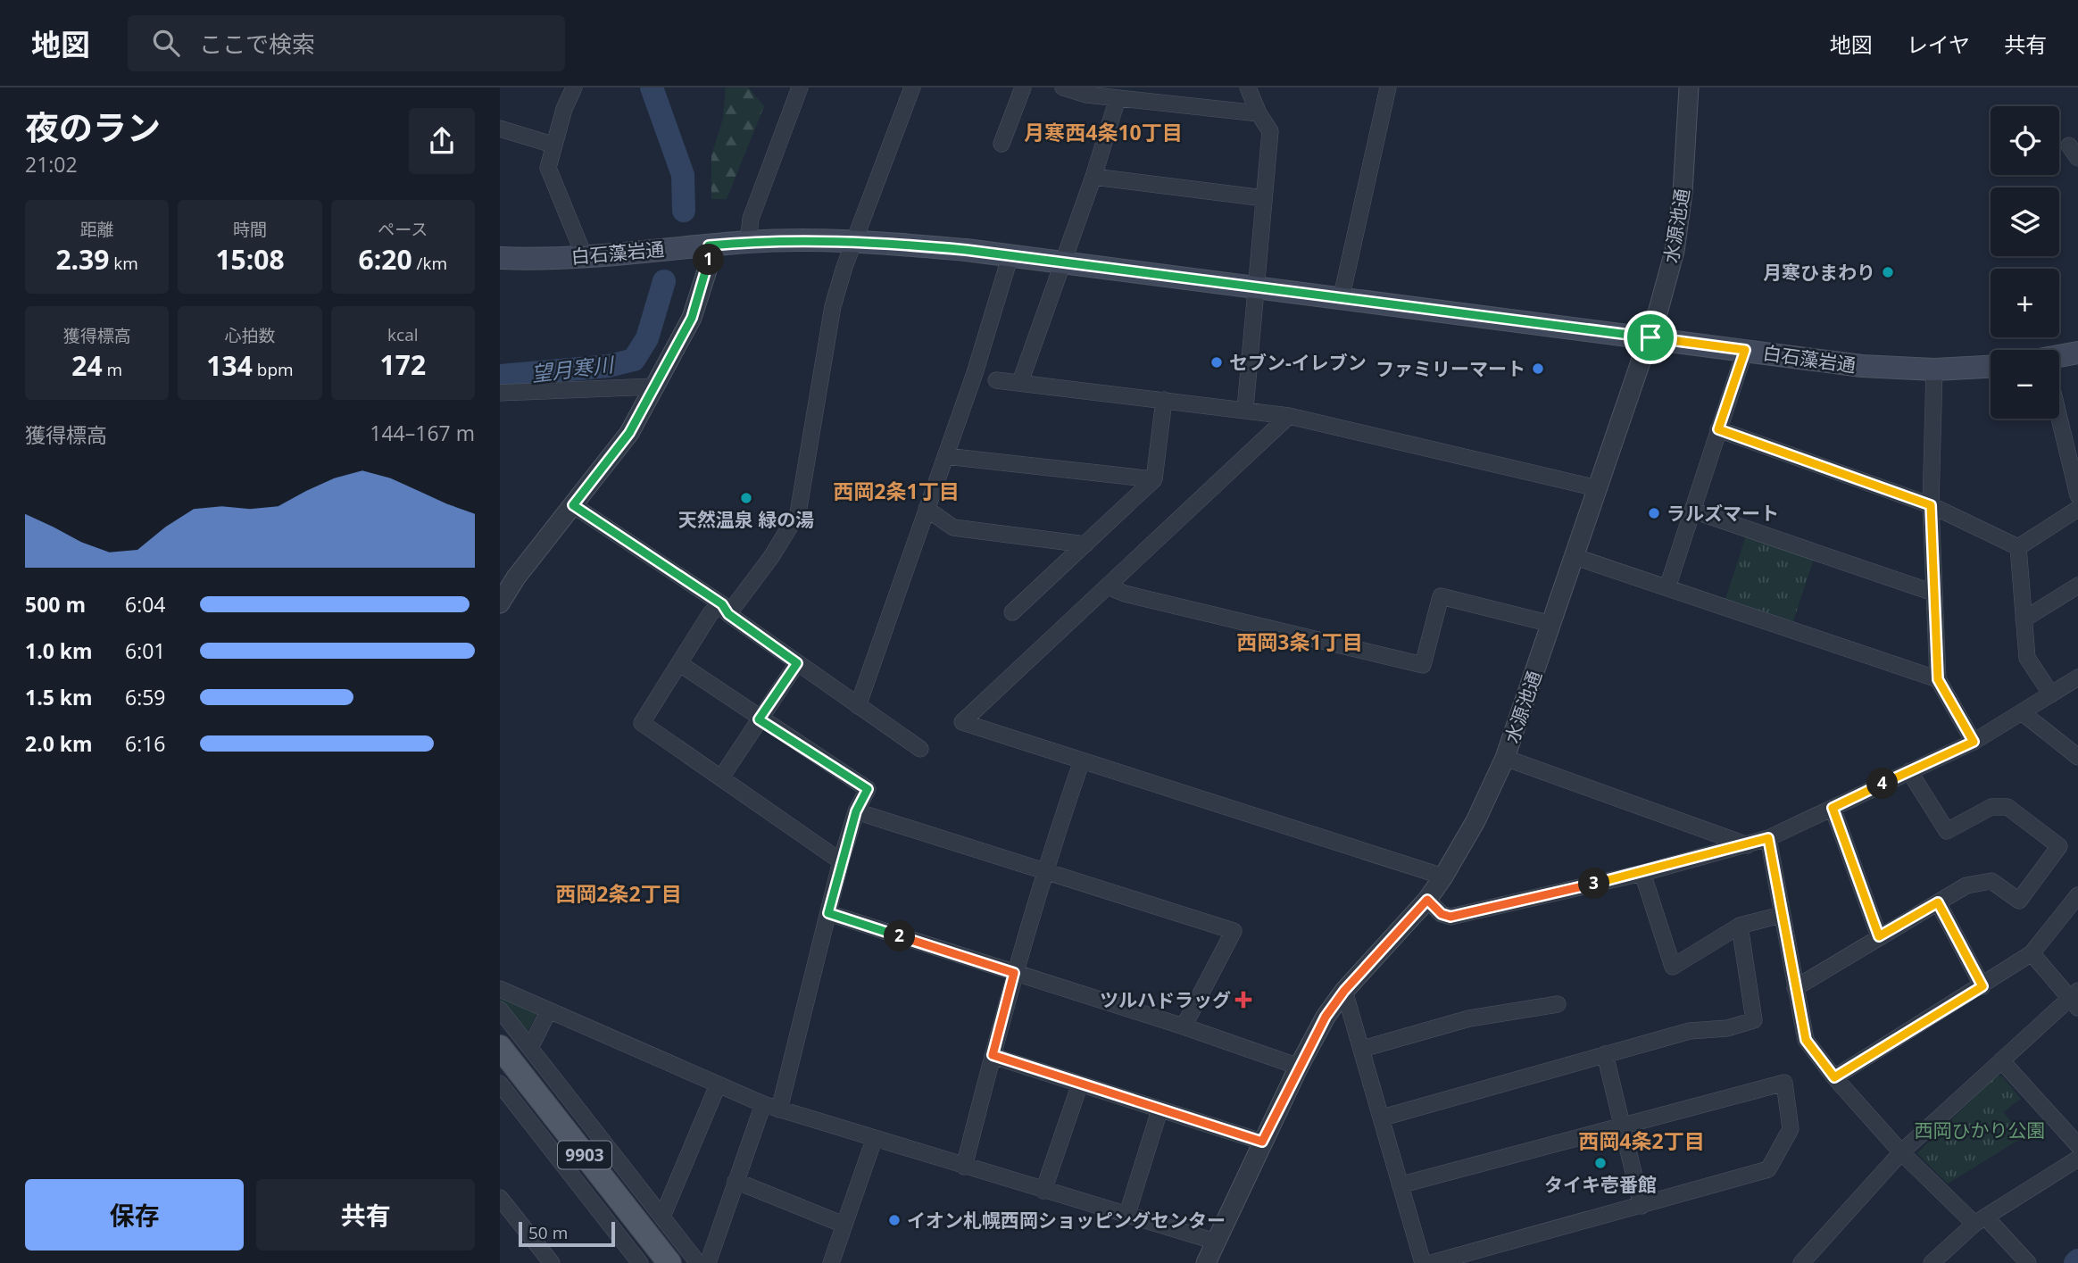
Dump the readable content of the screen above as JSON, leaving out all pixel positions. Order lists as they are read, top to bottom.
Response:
{
  "streets": {
    "main road": ["白石藻岩通", "9903"],
    "street": ["水源池通"]
  },
  "crossings": [
    ["水源池通", "白石藻岩通"]
  ],
  "districts": [
    "月寒西4条10丁目",
    "西岡2条1丁目",
    "西岡3条1丁目",
    "西岡2条2丁目",
    "西岡4条2丁目"
  ],
  "water": ["望月寒川"],
  "parks": ["西岡ひかり公園"],
  "places": {
    "other": [
      "月寒ひまわり",
      "セブン-イレブン",
      "ファミリーマート",
      "天然温泉 緑の湯",
      "ラルズマート",
      "タイキ壱番館",
      "イオン札幌西岡ショッピングセンター"
    ],
    "health": ["ツルハドラッグ"]
  },
  "scale_bar": "50 m",
  "page": {
    "header": "地図",
    "search": "ここで検索",
    "nav": ["地図", "レイヤ", "共有"],
    "heading": ["夜のラン", "21:02"],
    "map_buttons": ["+", "−"],
    "stats": [
      ["距離", "2.39 km"],
      ["時間", "15:08"],
      ["ペース", "6:20 /km"],
      ["獲得標高", "24 m"],
      ["心拍数", "134 bpm"],
      ["kcal", "172"]
    ],
    "pins": [
      "1",
      "4",
      "3",
      "2"
    ],
    "chart": ["獲得標高", "144–167 m"],
    "list": [
      {
        "name": "500 m",
        "note": "6:04"
      },
      {
        "name": "1.0 km",
        "note": "6:01"
      },
      {
        "name": "1.5 km",
        "note": "6:59"
      },
      {
        "name": "2.0 km",
        "note": "6:16"
      }
    ],
    "buttons": ["保存", "共有"],
    "scale": "50 m"
  }
}
